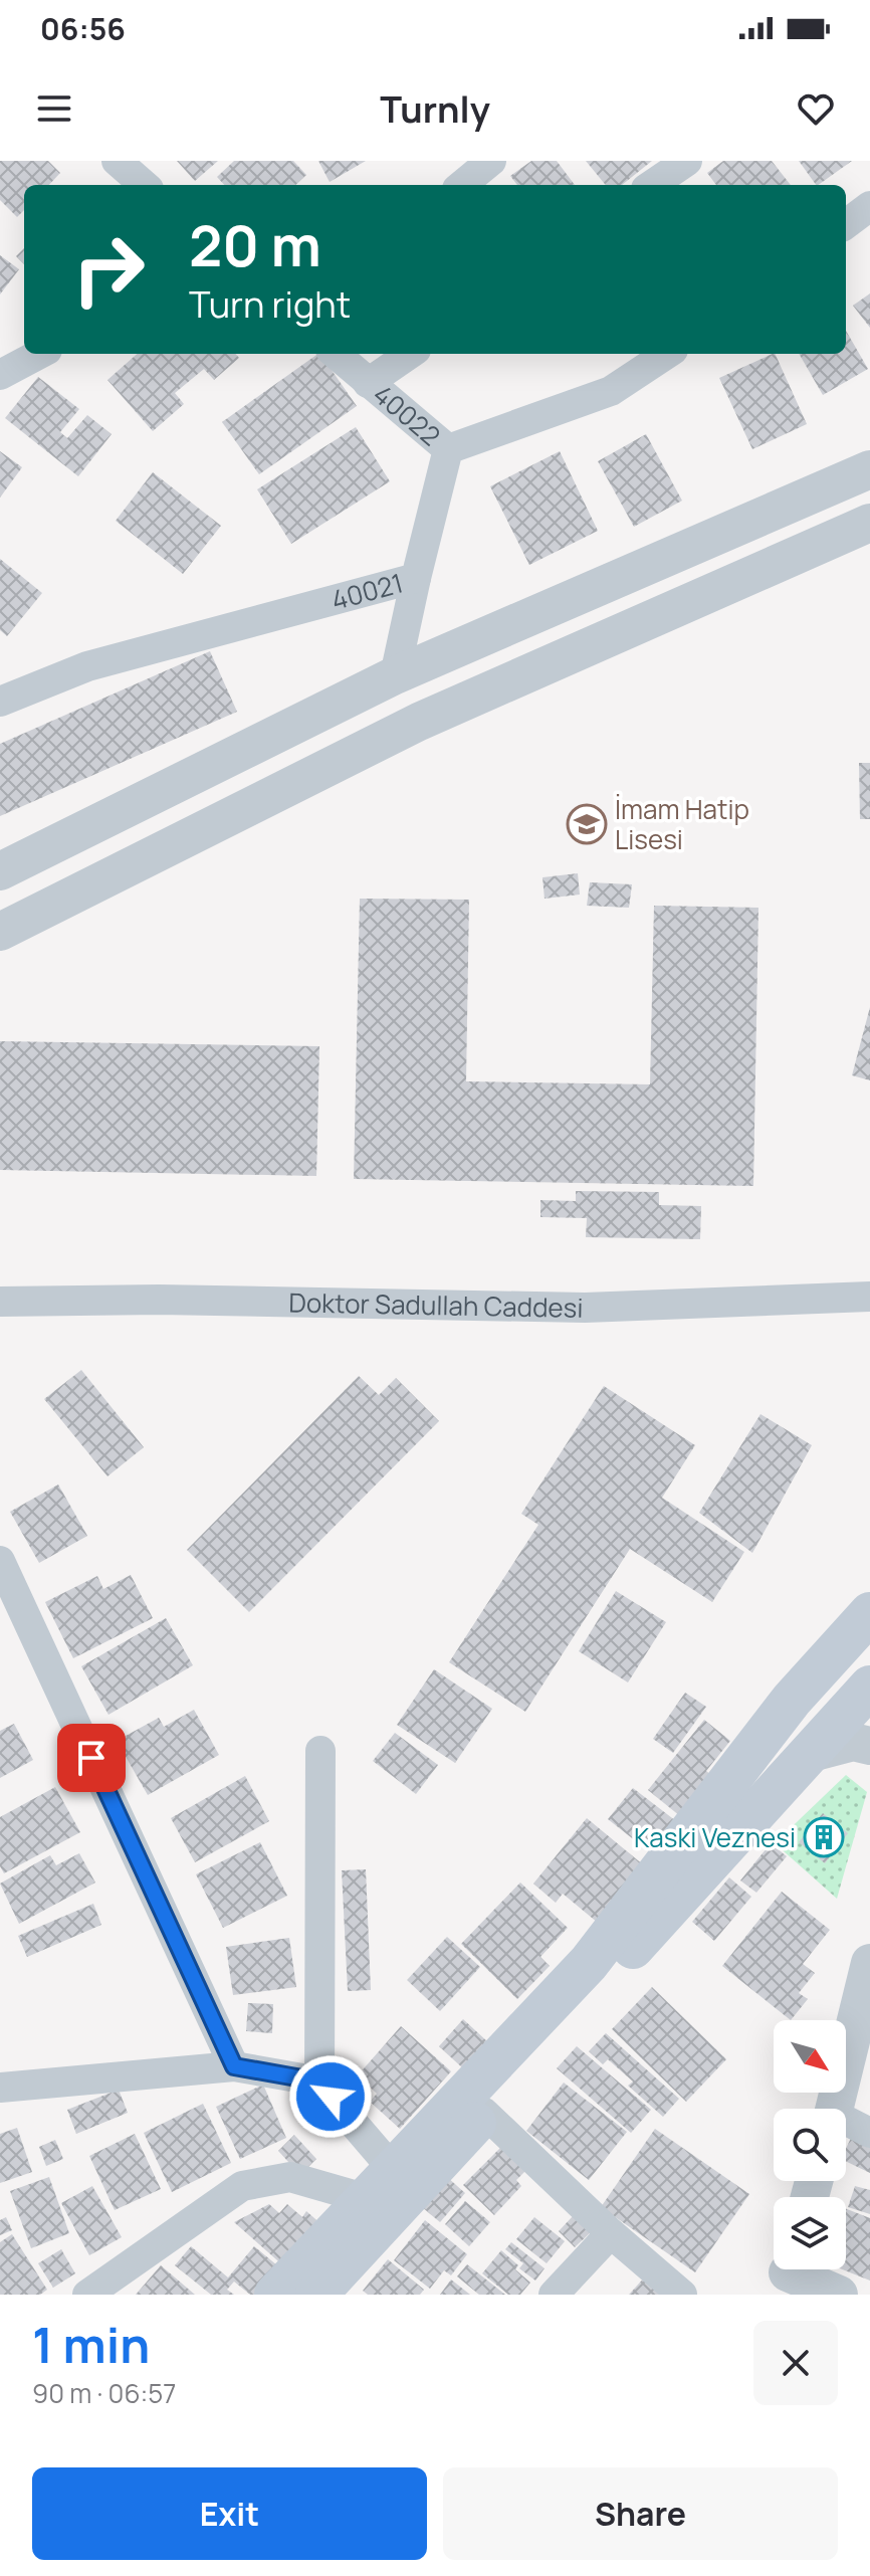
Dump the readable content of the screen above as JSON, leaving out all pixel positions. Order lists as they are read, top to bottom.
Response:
{
  "streets": {
    "street": ["40022", "40021", "Doktor Sadullah Caddesi"]
  },
  "crossings": [
    ["40022", "40021"]
  ],
  "places": {
    "school or university": ["İmam Hatip Lisesi"],
    "building": ["Kaski Veznesi"]
  },
  "north": "bottom right",
  "page": {
    "status": "06:56",
    "header": "Turnly",
    "turn": ["20 m", "Turn right"],
    "heading": ["1 min", "90 m · 06:57"],
    "buttons": ["Exit", "Share"]
  }
}
